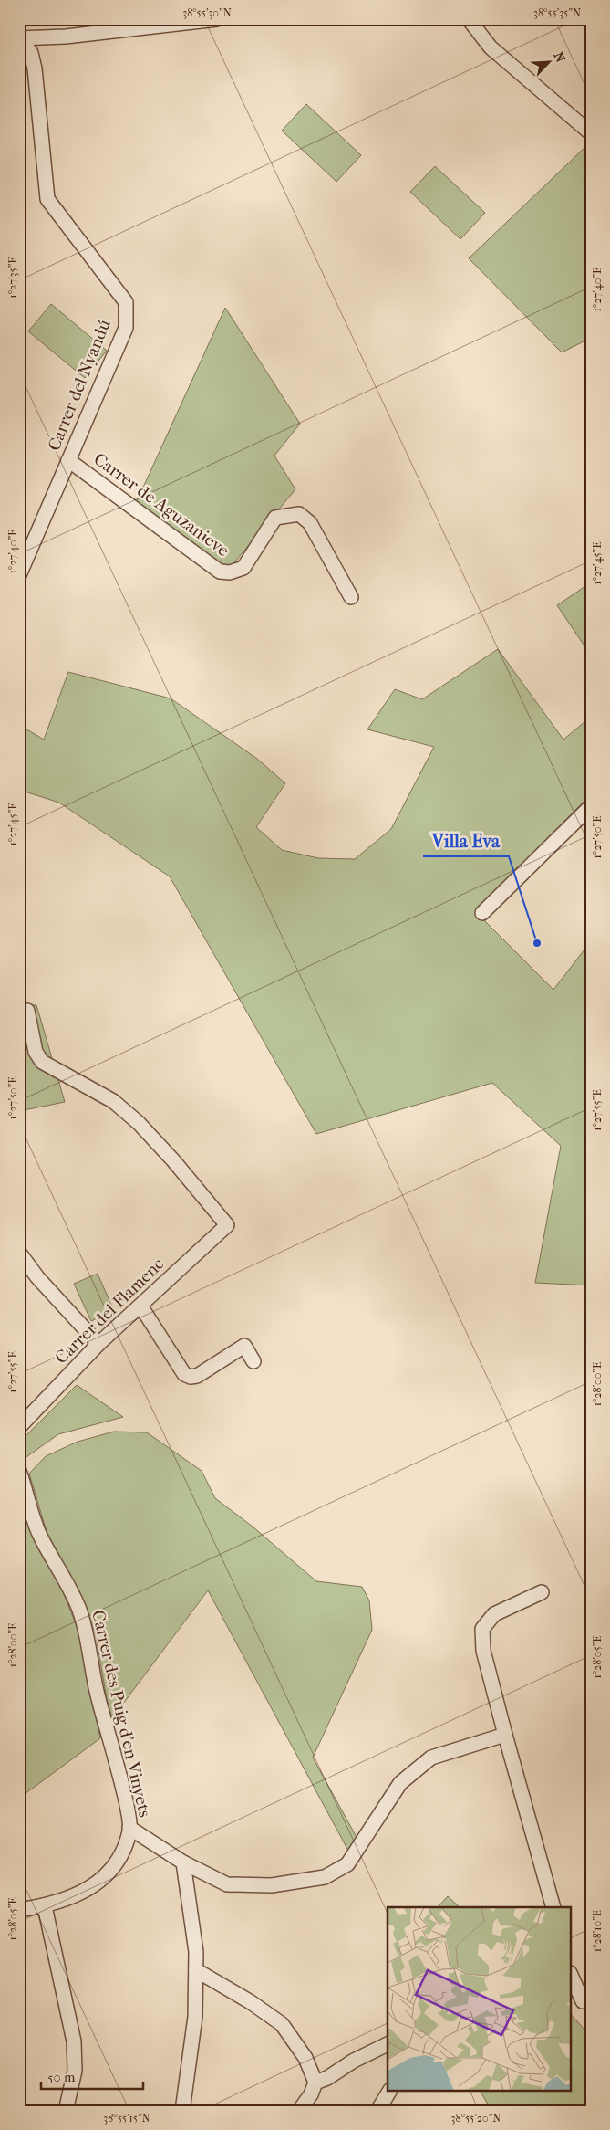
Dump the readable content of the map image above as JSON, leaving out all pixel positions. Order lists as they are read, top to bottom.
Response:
{
  "streets": {
    "street": [
      "Carrer del Nyandú",
      "Carrer de Aguzanieve",
      "Carrer del Flamenc",
      "Carrer des Puig d'en Vinyets"
    ]
  },
  "crossings": [
    ["Carrer del Nyandú", "Carrer de Aguzanieve"]
  ],
  "places": ["Villa Eva"],
  "scale_bar": "50 m",
  "north": "top right",
  "coordinates": [
    "38°55'30\"N",
    "38°55'35\"N",
    "1°27'35\"E",
    "1°27'40\"E",
    "1°27'45\"E",
    "1°27'50\"E",
    "1°27'55\"E",
    "1°28'00\"E",
    "1°28'05\"E",
    "1°28'10\"E",
    "38°55'15\"N",
    "38°55'20\"N"
  ]
}
